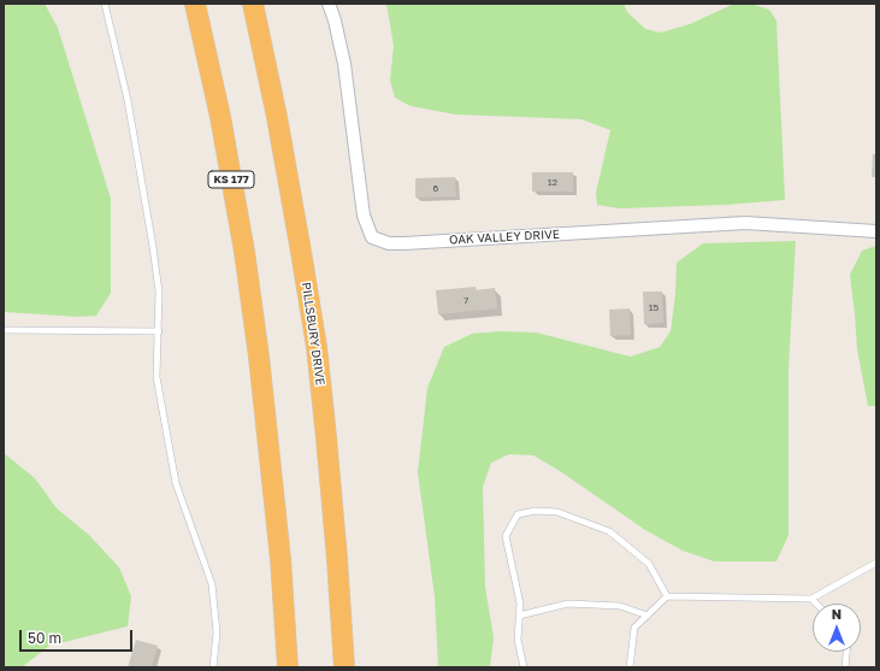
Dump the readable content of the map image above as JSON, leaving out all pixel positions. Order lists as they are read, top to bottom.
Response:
{
  "streets": {
    "highway": ["KS 177", "PILLSBURY DRIVE"],
    "street": ["OAK VALLEY DRIVE"]
  },
  "house_numbers": [
    "12",
    "6",
    "7",
    "15"
  ],
  "scale_bar": "50 m",
  "north": "top"
}
